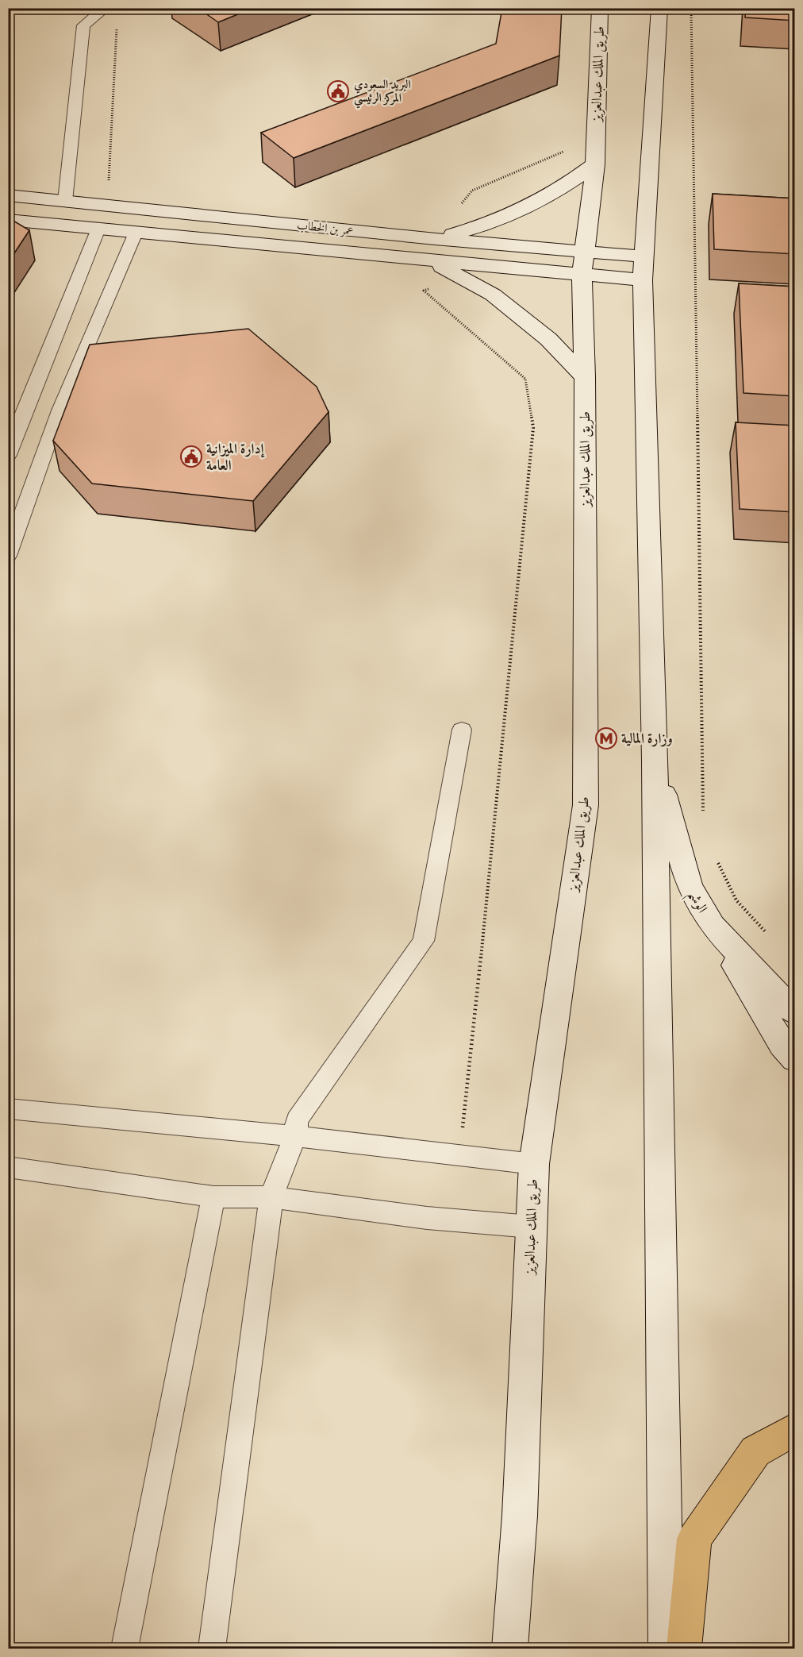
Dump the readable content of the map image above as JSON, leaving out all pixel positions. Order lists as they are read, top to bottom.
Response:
{
  "streets": {
    "main road": ["طريق الملك عبدالعزيز", "عمر بن الخطاب", "الوشم"]
  },
  "crossings": [
    ["طريق الملك عبدالعزيز", "عمر بن الخطاب"]
  ],
  "places": {
    "public building": ["البريد السعودي المركز الرئيسي", "إدارة الميزانية العامة"],
    "metro station": ["وزارة المالية"]
  }
}
